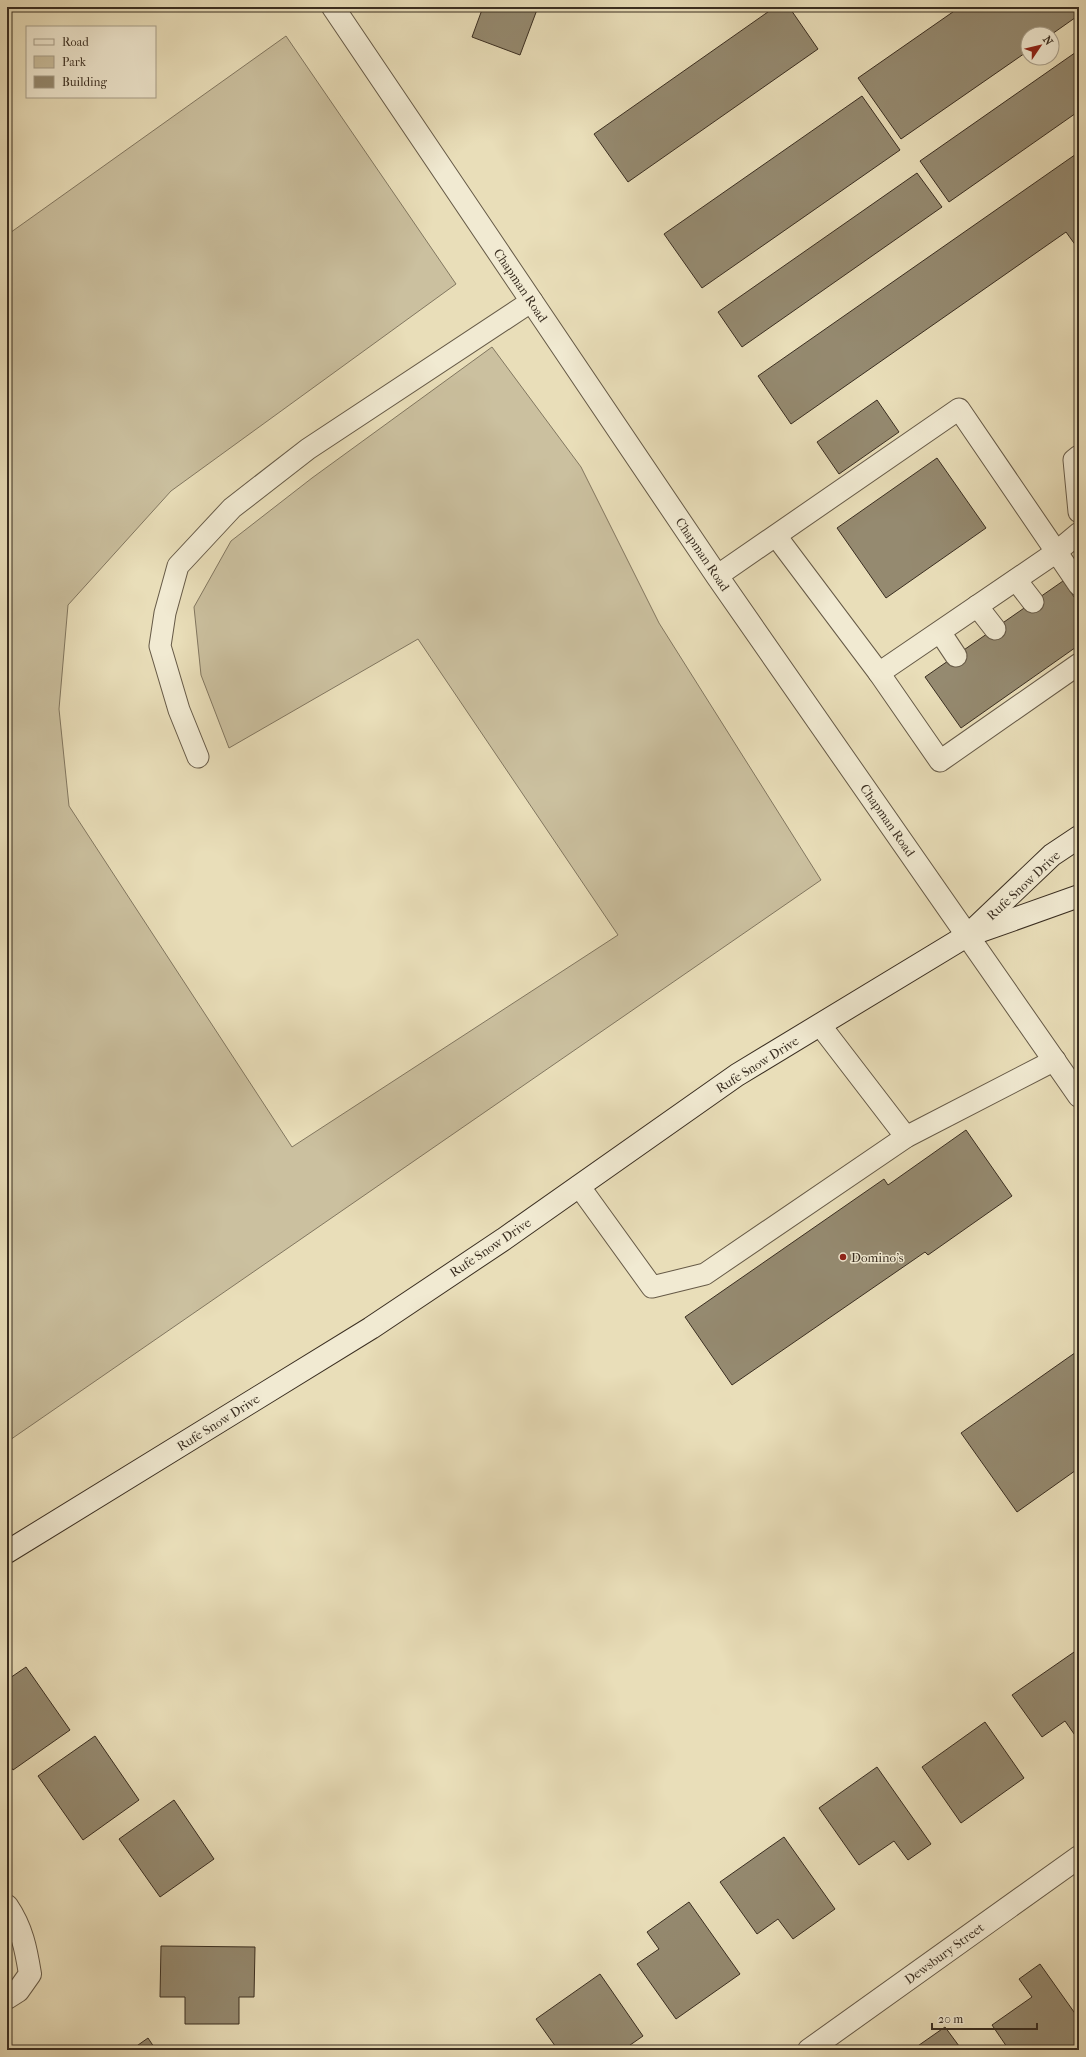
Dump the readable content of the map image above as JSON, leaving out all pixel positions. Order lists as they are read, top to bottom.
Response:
{
  "streets": {
    "street": ["Chapman Road", "Rufe Snow Drive", "Dewsbury Street"]
  },
  "crossings": [
    ["Chapman Road", "Rufe Snow Drive"]
  ],
  "places": ["Domino's"],
  "legend": ["Road", "Park", "Building"],
  "scale_bar": "20 m",
  "north": "top right"
}
